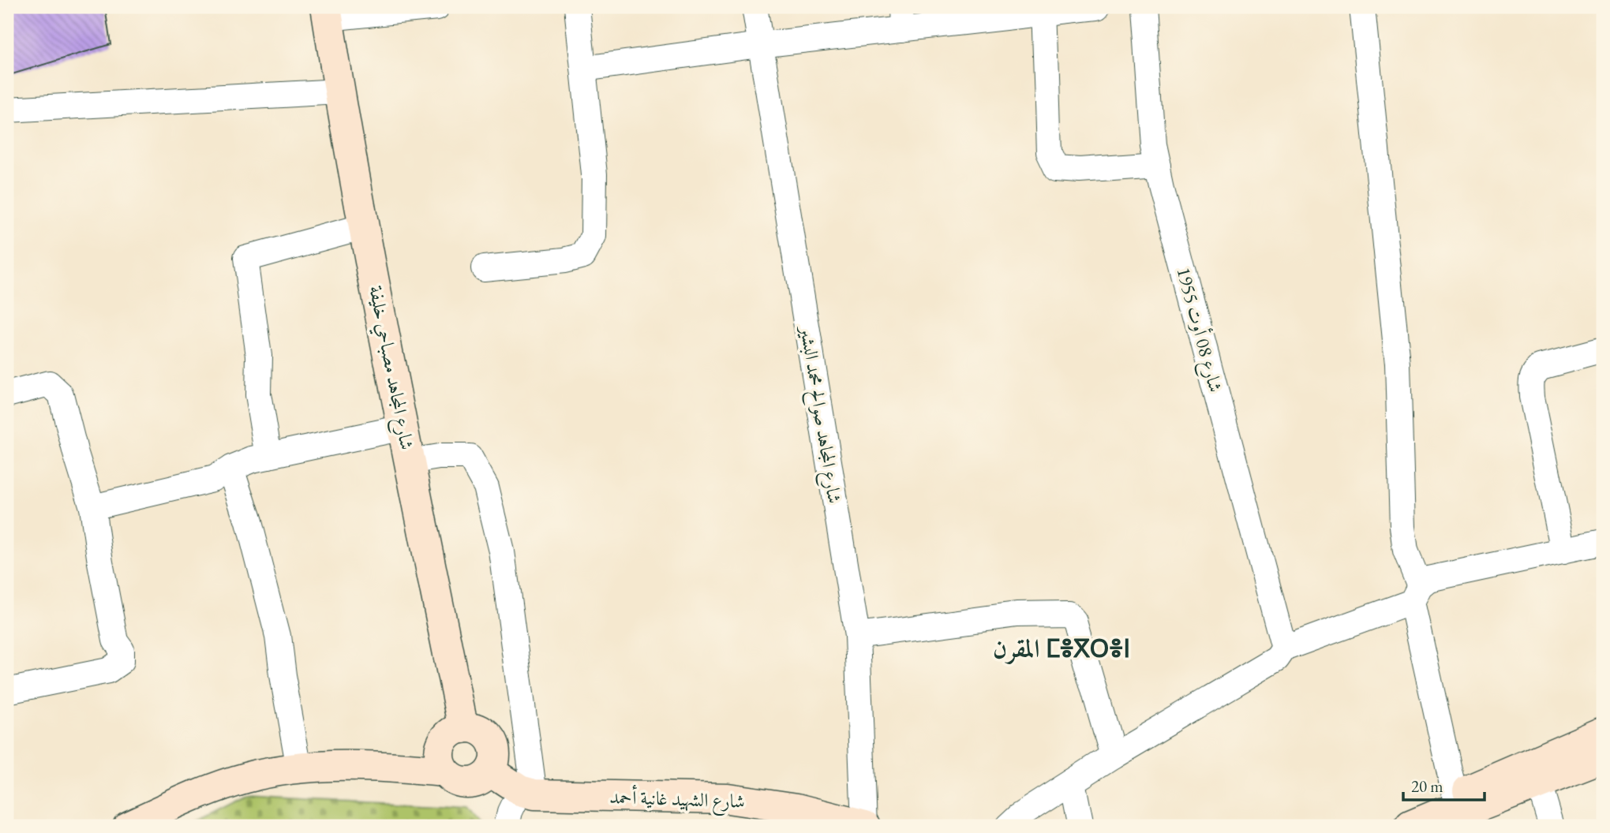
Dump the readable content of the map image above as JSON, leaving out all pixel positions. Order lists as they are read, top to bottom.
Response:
{
  "streets": {
    "main road": ["شارع المجاهد مصباحي خليفة", "شارع الشهيد غانية أحمد"],
    "street": ["شارع 08 أوت 1955", "شارع المجاهد صوالح محمد البشير"]
  },
  "crossings": [
    ["شارع المجاهد مصباحي خليفة", "شارع الشهيد غانية أحمد"],
    ["شارع المجاهد صوالح محمد البشير", "شارع الشهيد غانية أحمد"]
  ],
  "districts": ["المقرن ⵎⴻⴳⵔⴻⵏ"],
  "scale_bar": "20 m"
}
